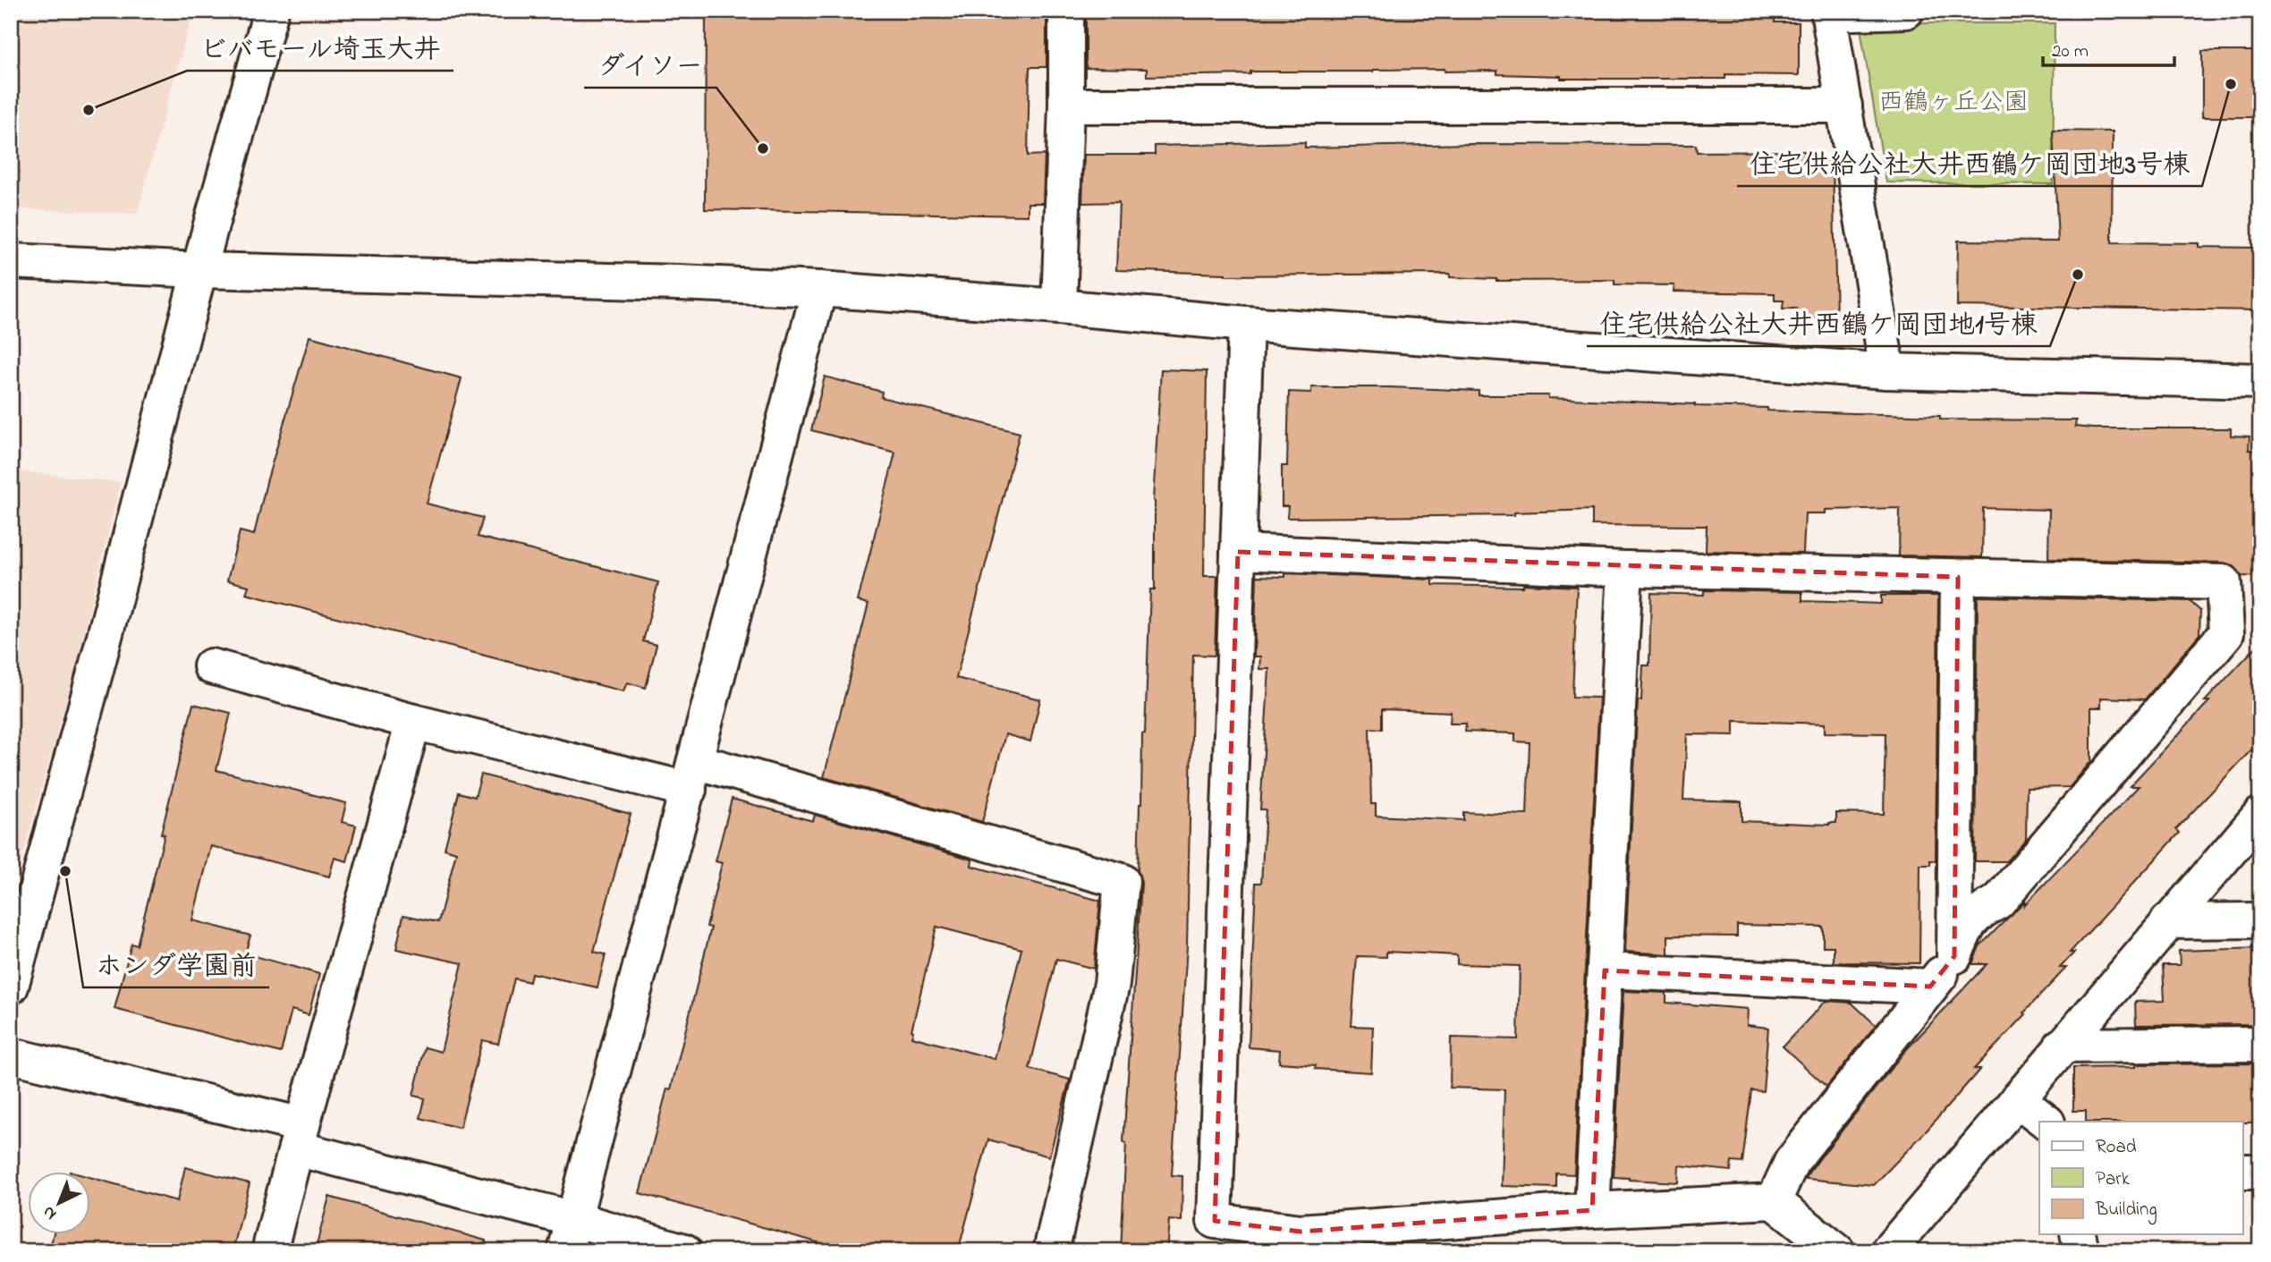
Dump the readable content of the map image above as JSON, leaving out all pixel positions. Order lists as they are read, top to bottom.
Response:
{
  "parks": ["西鶴ヶ丘公園"],
  "places": [
    "住宅供給公社大井西鶴ケ岡団地3号棟",
    "ビバモール埼玉大井",
    "ダイソー",
    "住宅供給公社大井西鶴ケ岡団地1号棟",
    "ホンダ学園前"
  ],
  "legend": ["Road", "Park", "Building"],
  "scale_bar": "20 m",
  "north": "bottom left"
}
